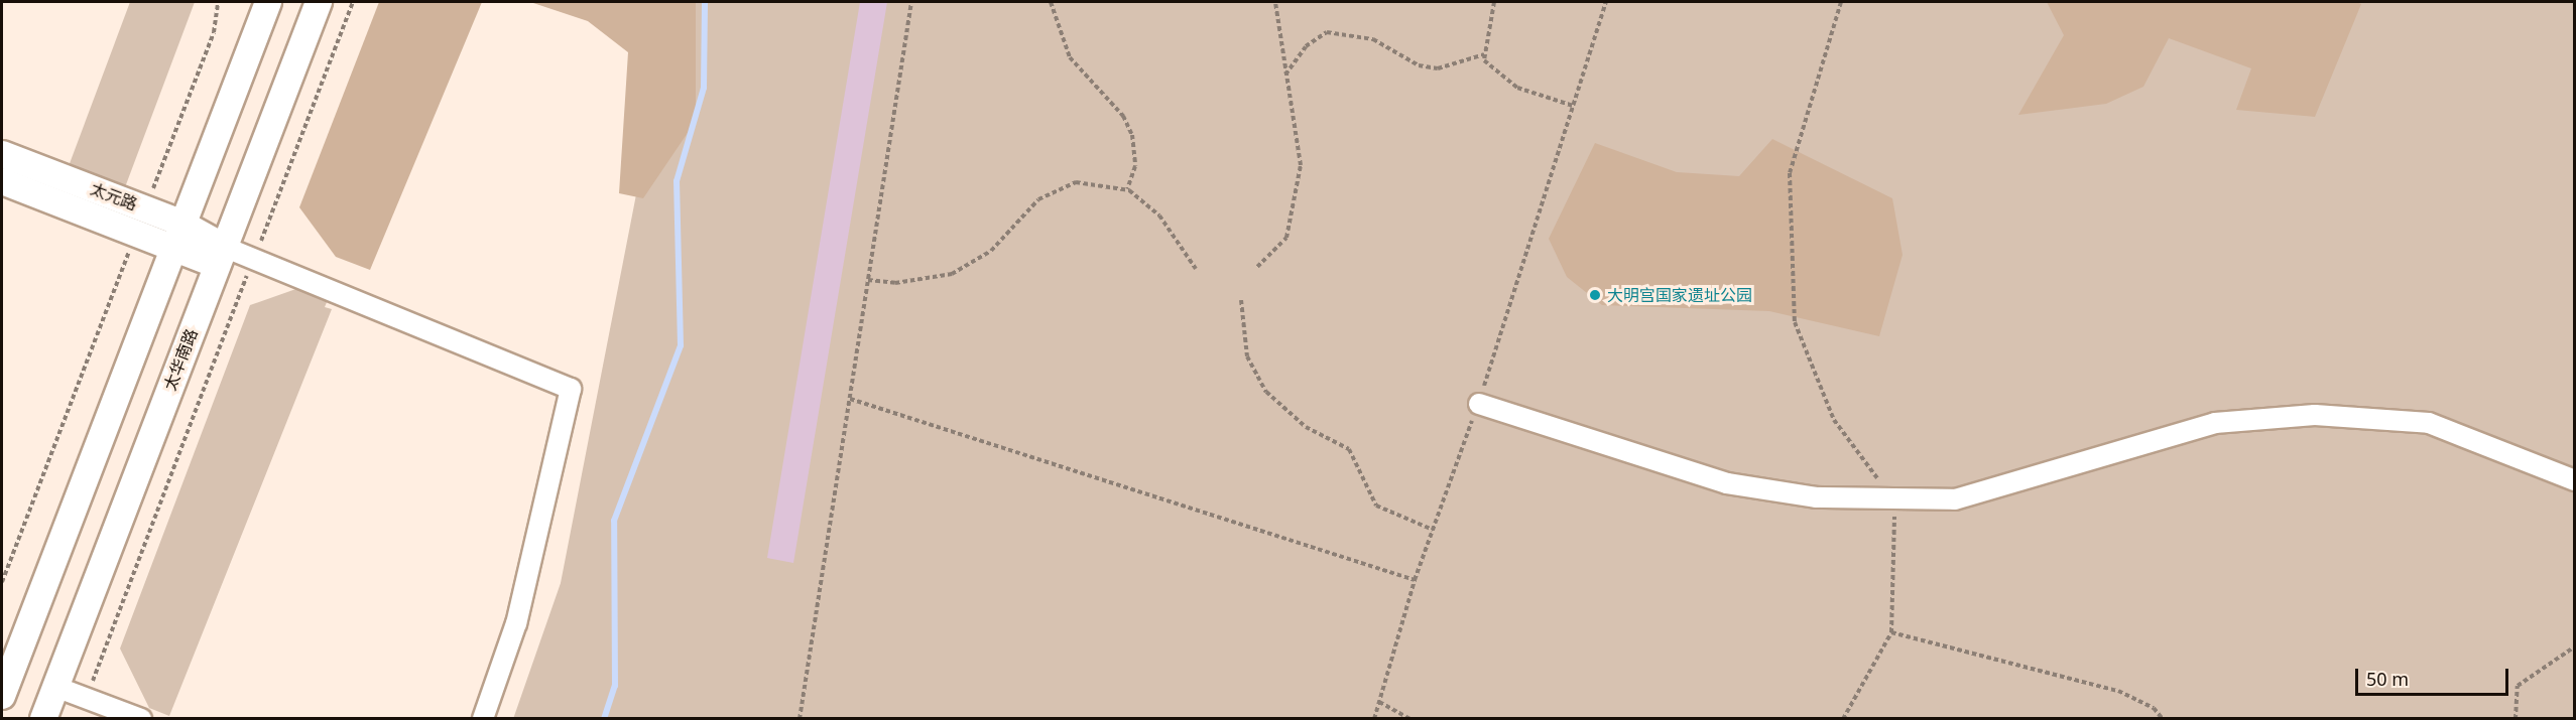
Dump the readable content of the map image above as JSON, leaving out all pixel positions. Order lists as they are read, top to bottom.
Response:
{
  "streets": {
    "main road": ["太元路", "太华南路"]
  },
  "crossings": [
    ["太元路", "太华南路"]
  ],
  "places": ["大明宫国家遗址公园"],
  "scale_bar": "50 m"
}
